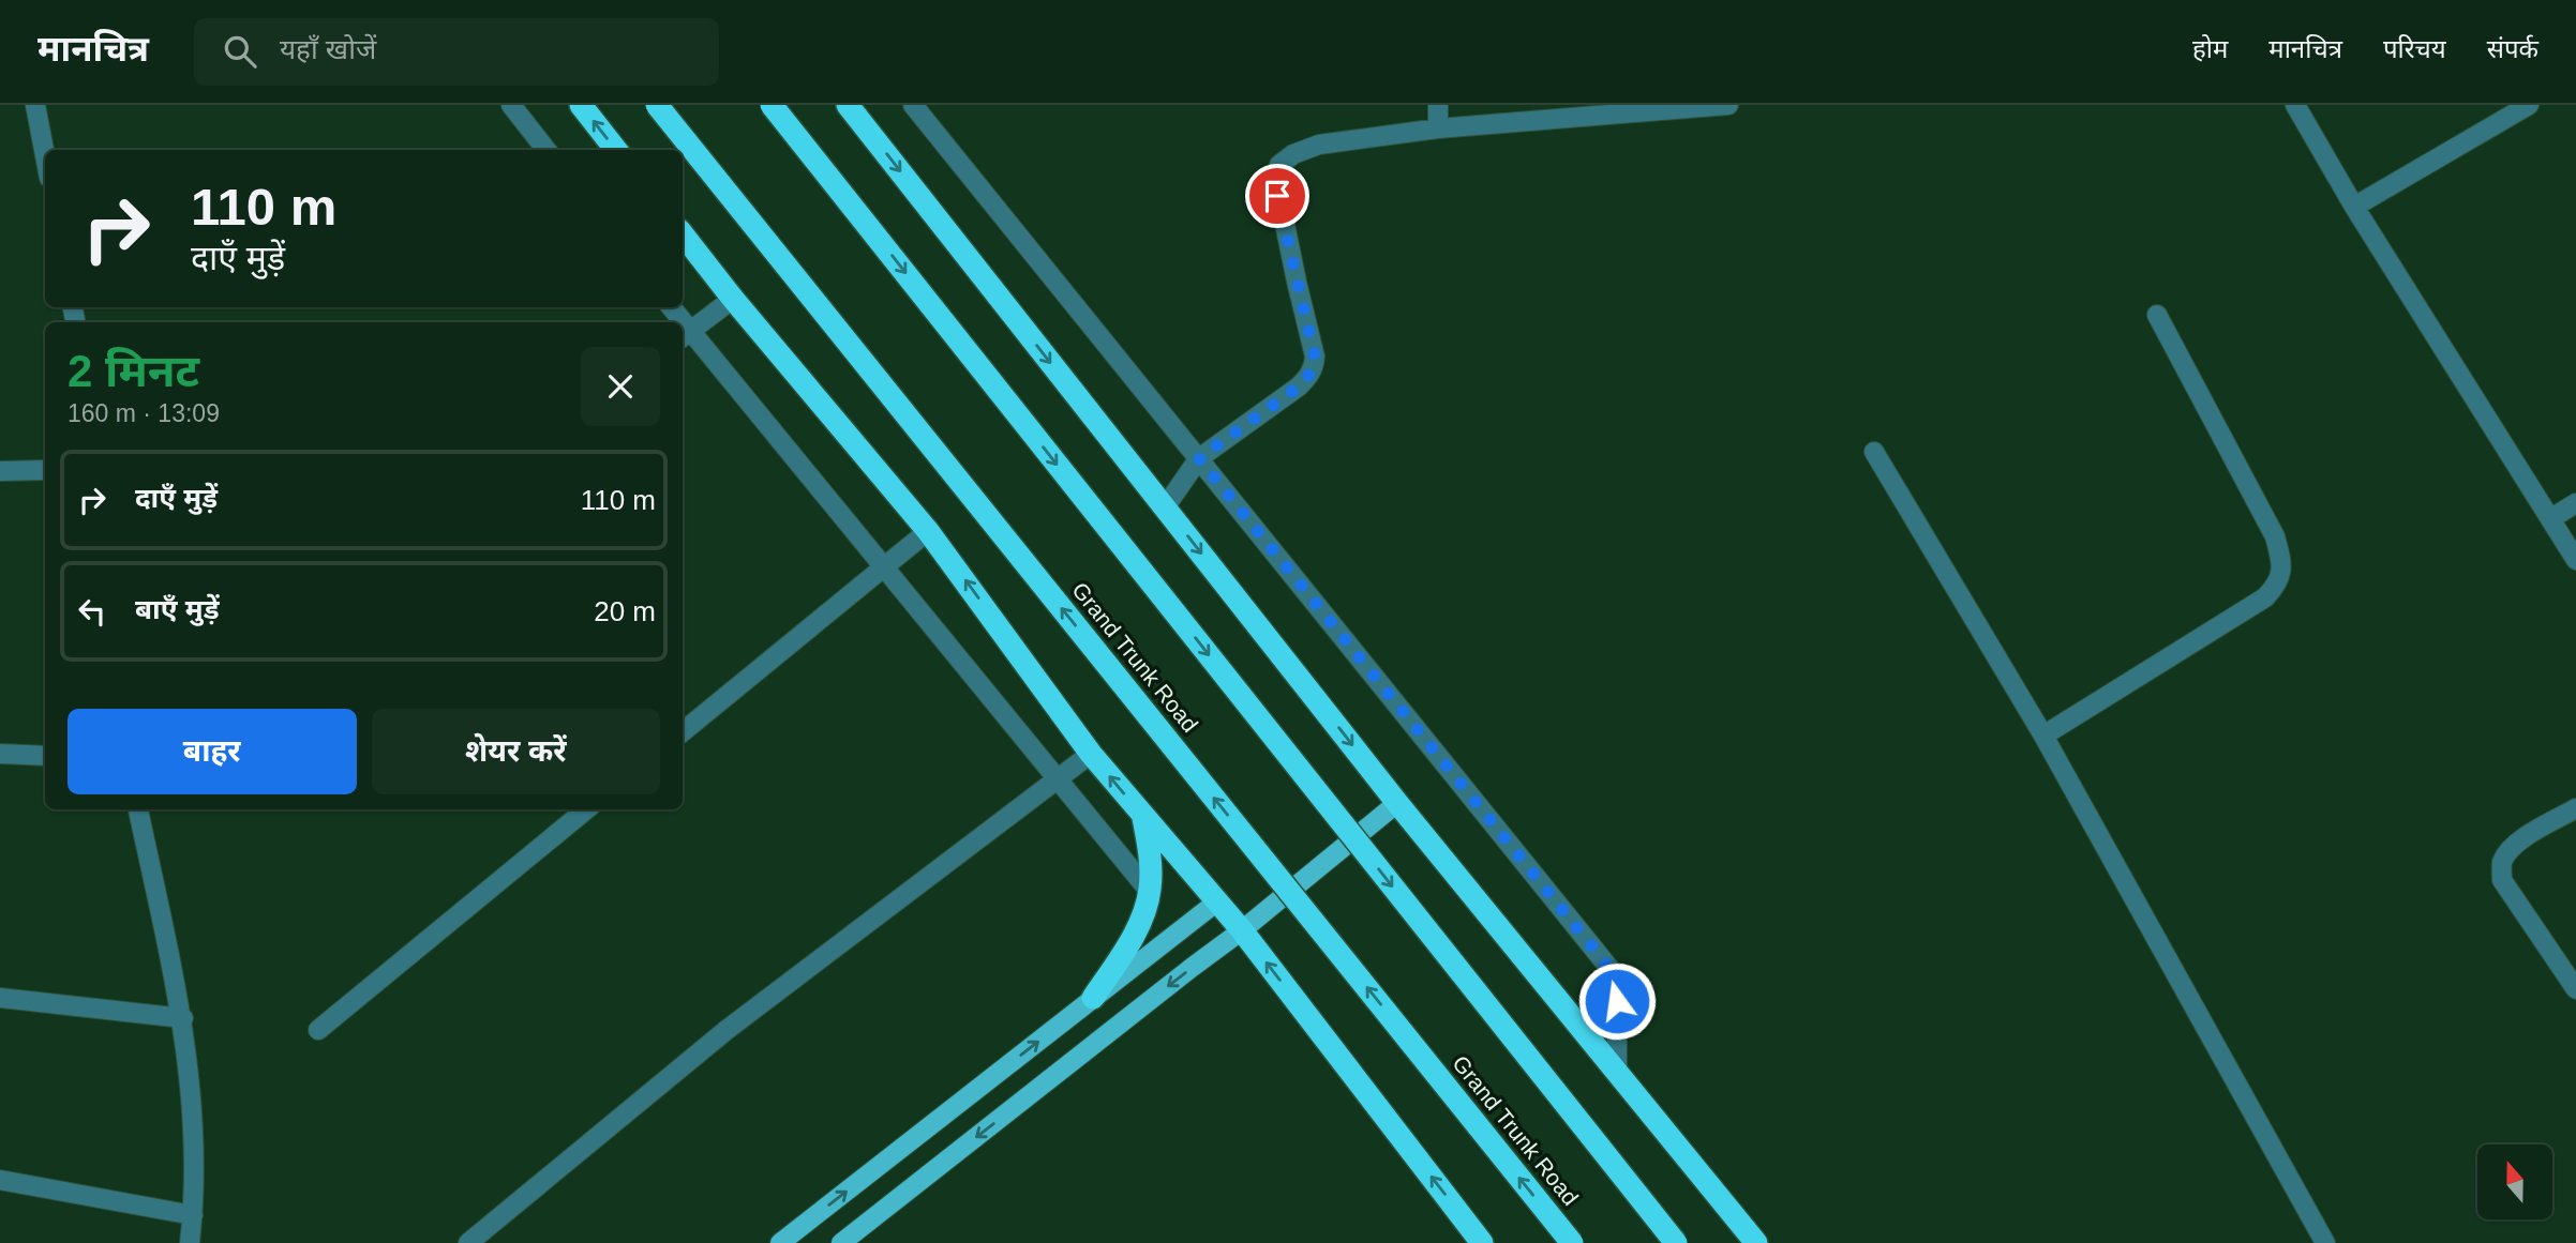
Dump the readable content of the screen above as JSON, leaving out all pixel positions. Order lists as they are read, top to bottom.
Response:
{
  "streets": {
    "highway": ["Grand Trunk Road"]
  },
  "north": "top",
  "page": {
    "header": "मानचित्र",
    "search": "यहाँ खोजें",
    "nav": [
      "होम",
      "मानचित्र",
      "परिचय",
      "संपर्क"
    ],
    "turn": ["110 m", "दाएँ मुड़ें"],
    "heading": ["2 मिनट", "160 m · 13:09"],
    "list": [
      {
        "name": "दाएँ मुड़ें",
        "value": "110 m"
      },
      {
        "name": "बाएँ मुड़ें",
        "value": "20 m"
      }
    ],
    "buttons": ["बाहर", "शेयर करें"]
  }
}
